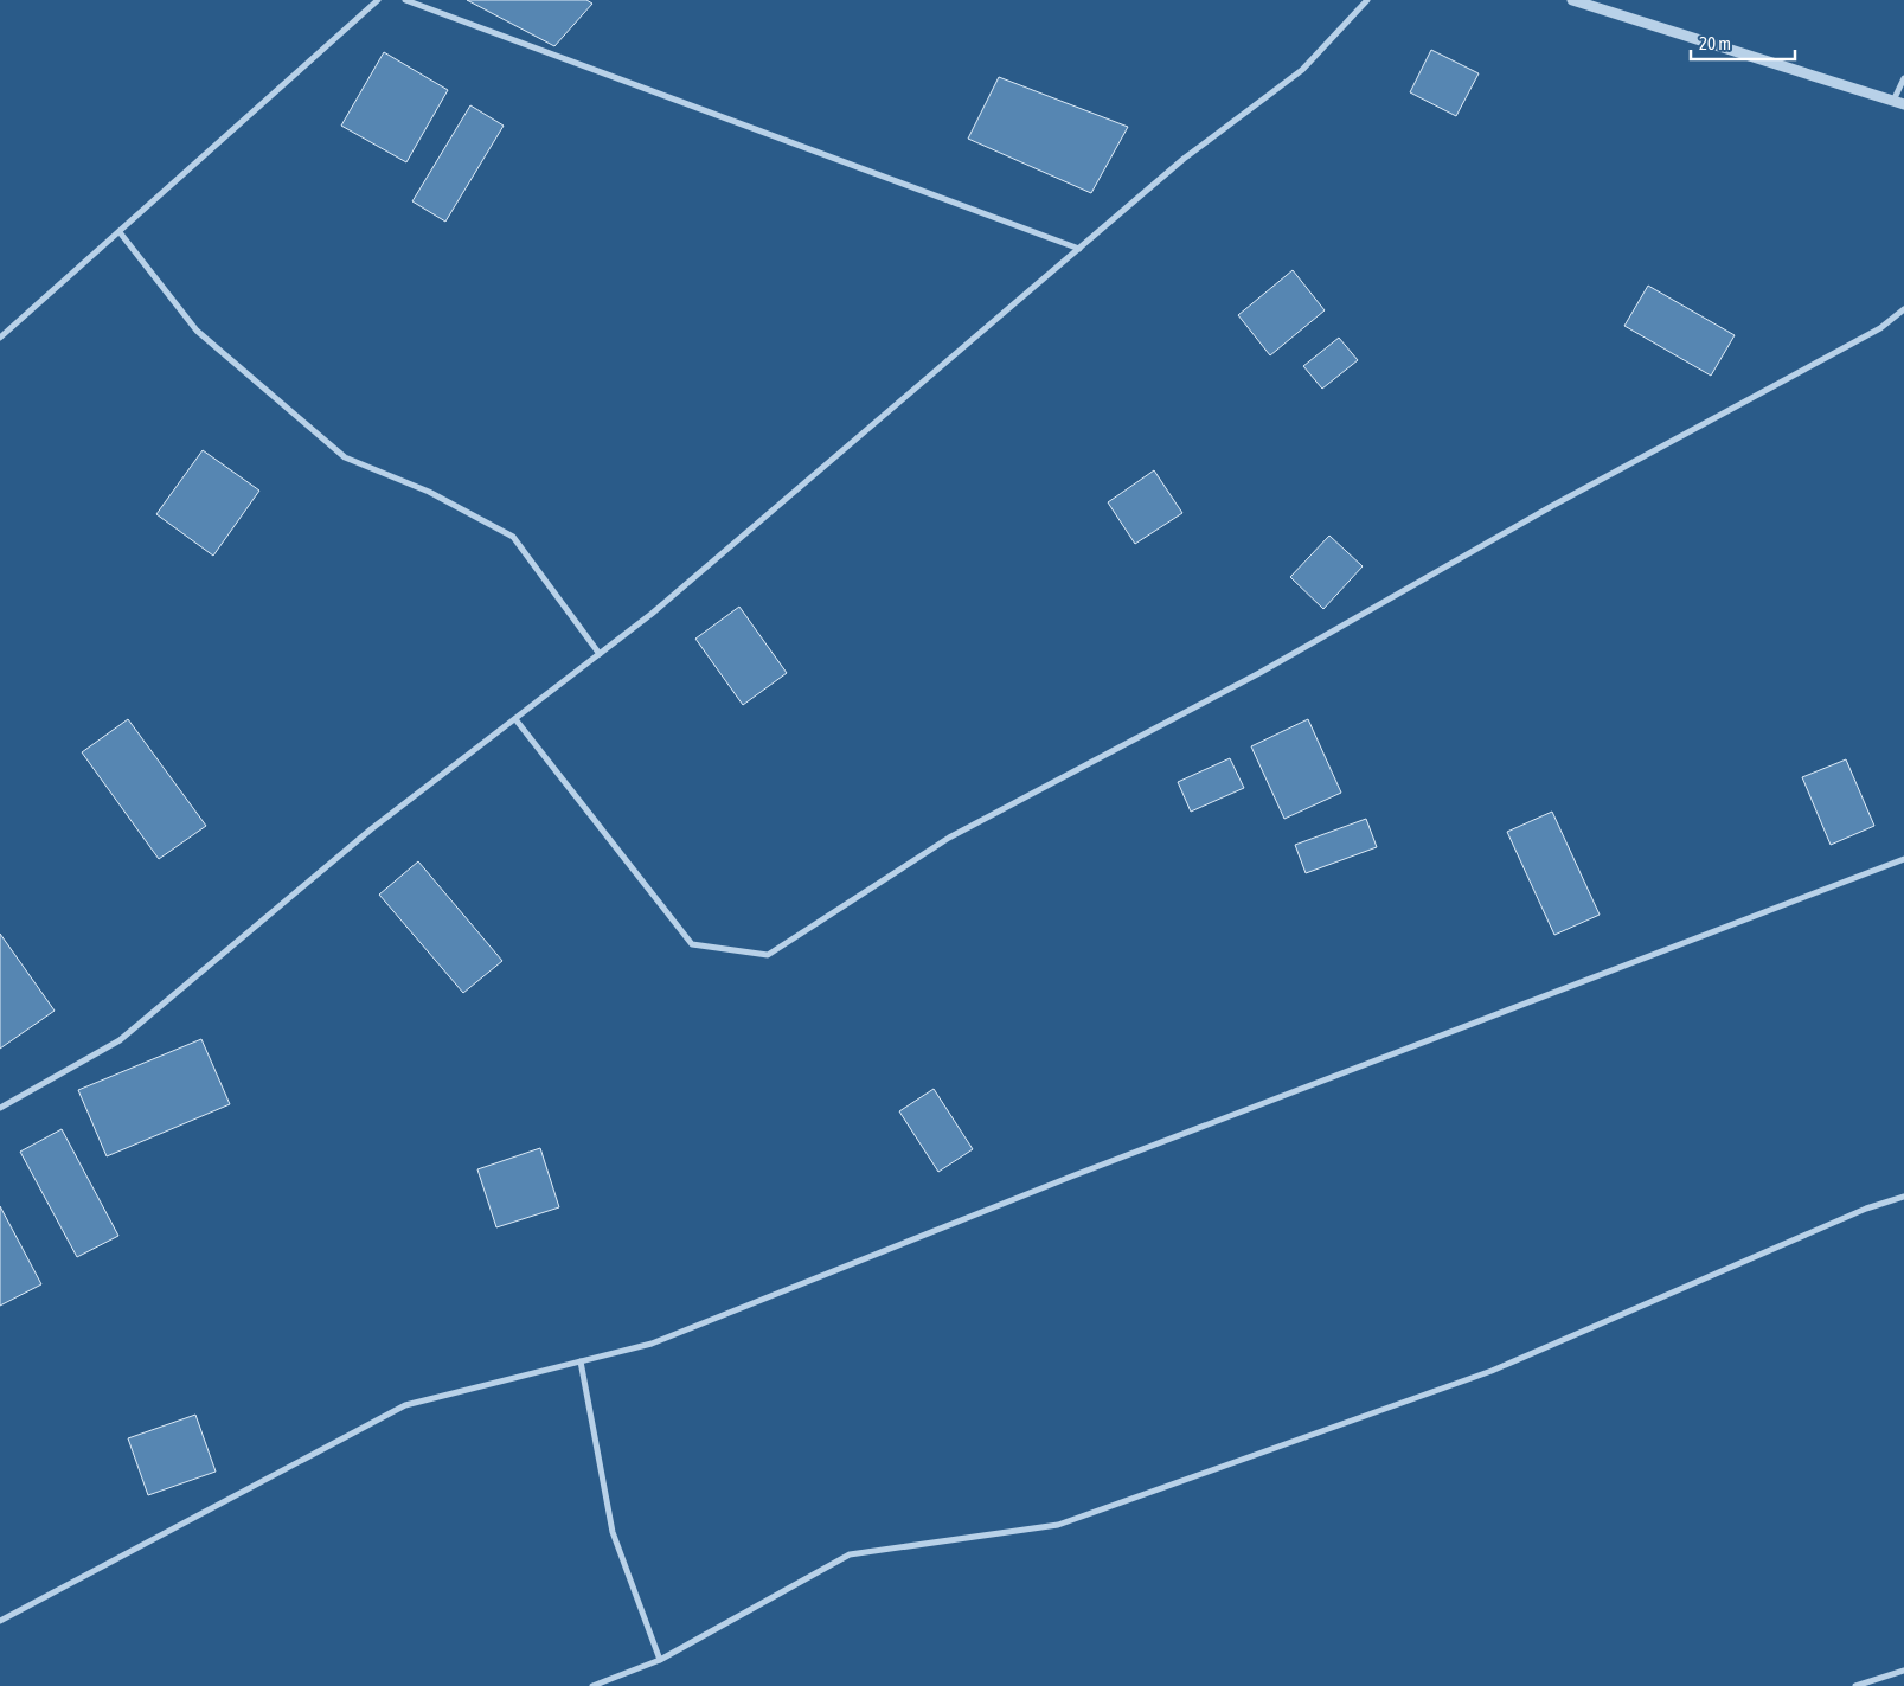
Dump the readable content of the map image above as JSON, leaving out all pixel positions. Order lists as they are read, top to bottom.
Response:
{
  "scale_bar": "20 m"
}
